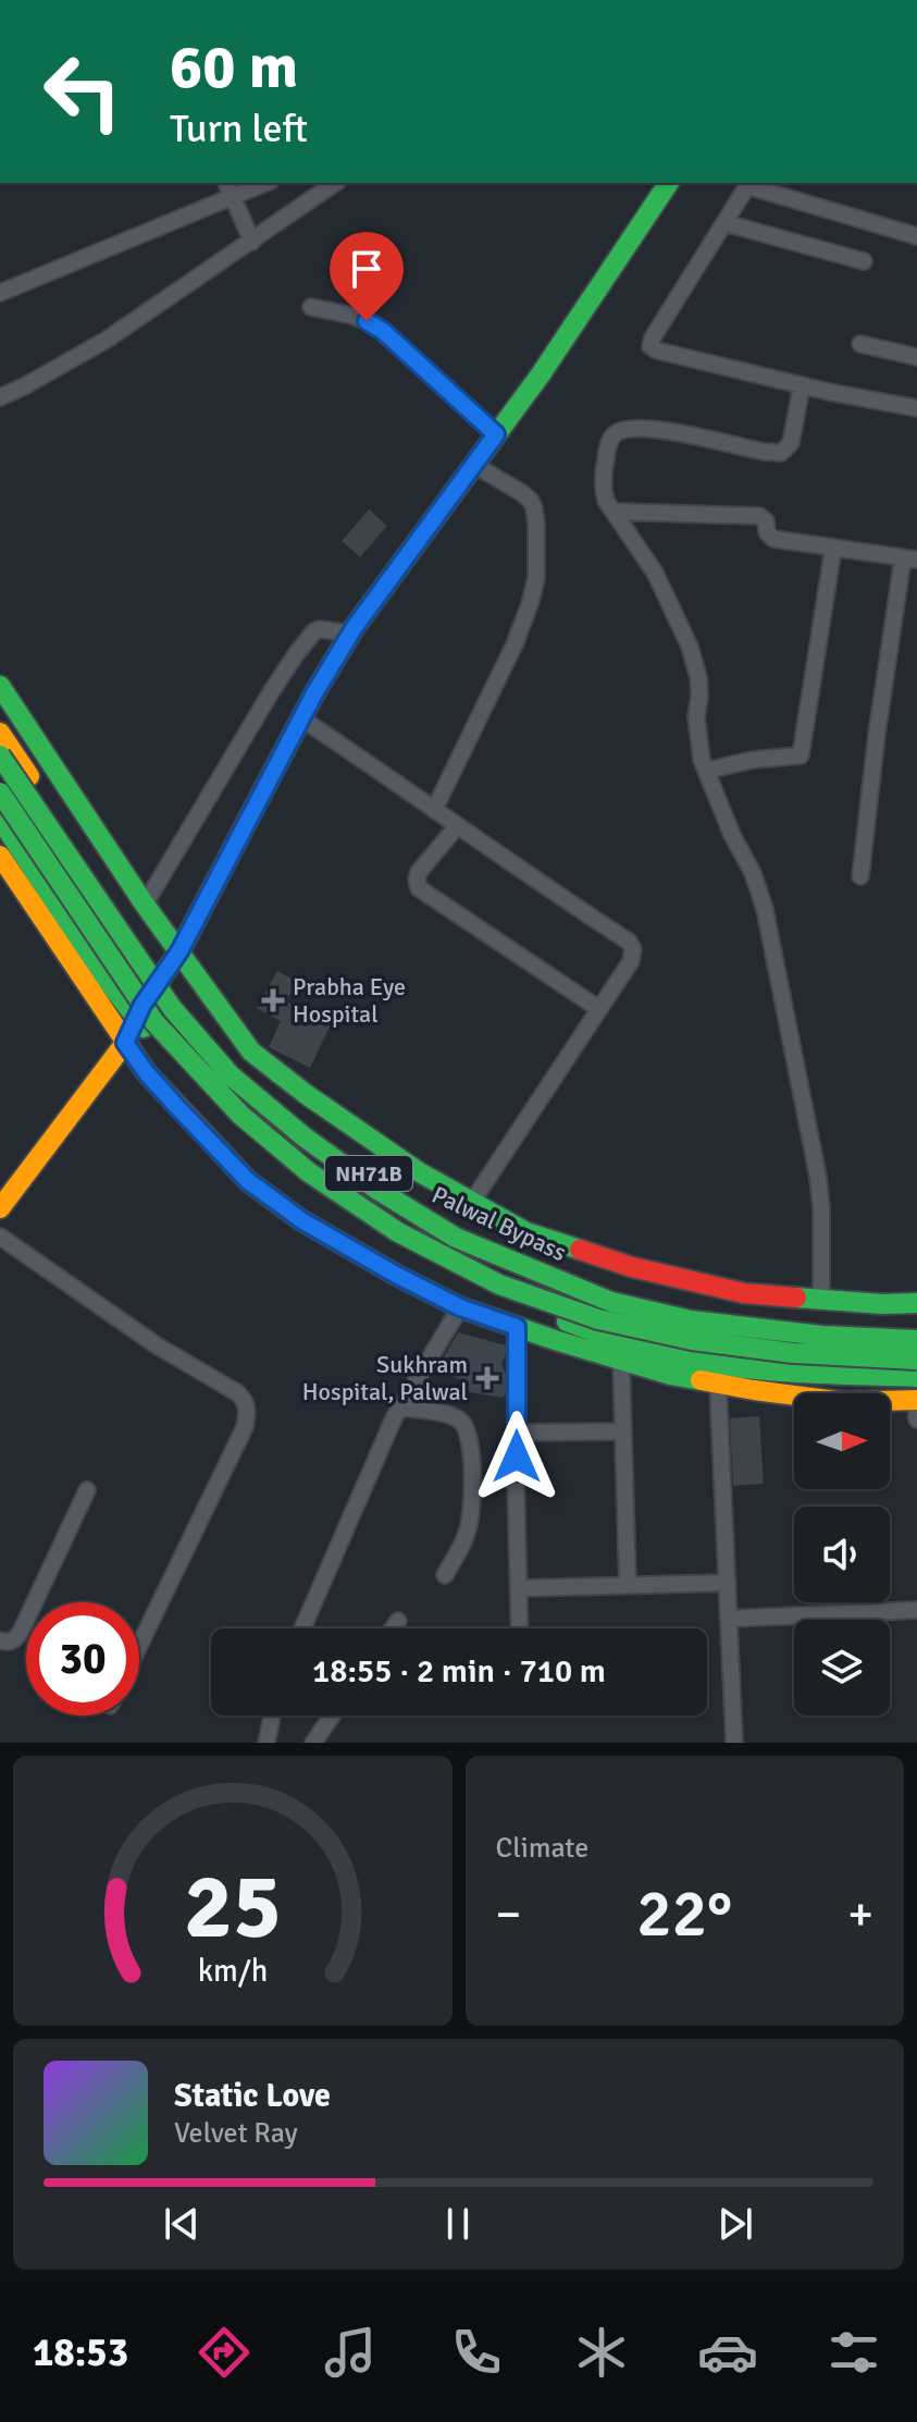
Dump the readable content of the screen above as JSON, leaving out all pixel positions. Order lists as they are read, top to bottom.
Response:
{
  "streets": {
    "main road": ["NH71B", "Palwal Bypass"]
  },
  "places": {
    "health": ["Prabha Eye Hospital", "Sukhram Hospital, Palwal"]
  },
  "north": "right",
  "page": {
    "turn": ["60 m", "Turn left"],
    "limit": "30",
    "trip": "18:55 · 2 min · 710 m",
    "tile": "Climate",
    "heat": ["−", "22°", "+"],
    "song": ["Static Love", "Velvet Ray"],
    "tabs": "18:53",
    "gauge": ["25", "km/h"]
  }
}
